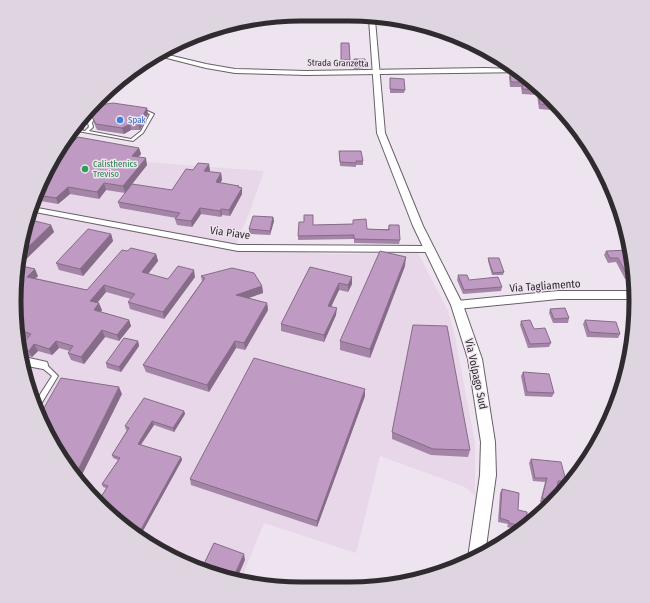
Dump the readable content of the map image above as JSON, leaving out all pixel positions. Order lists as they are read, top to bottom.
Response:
{
  "streets": {
    "street": [
      "Strada Granzetta",
      "Via Piave",
      "Via Tagliamento",
      "Via Volpago Sud"
    ]
  },
  "crossings": [
    ["Strada Granzetta", "Via Volpago Sud"],
    ["Via Piave", "Via Volpago Sud"],
    ["Via Tagliamento", "Via Volpago Sud"]
  ],
  "places": ["Spak", "Calisthenics Treviso"]
}
